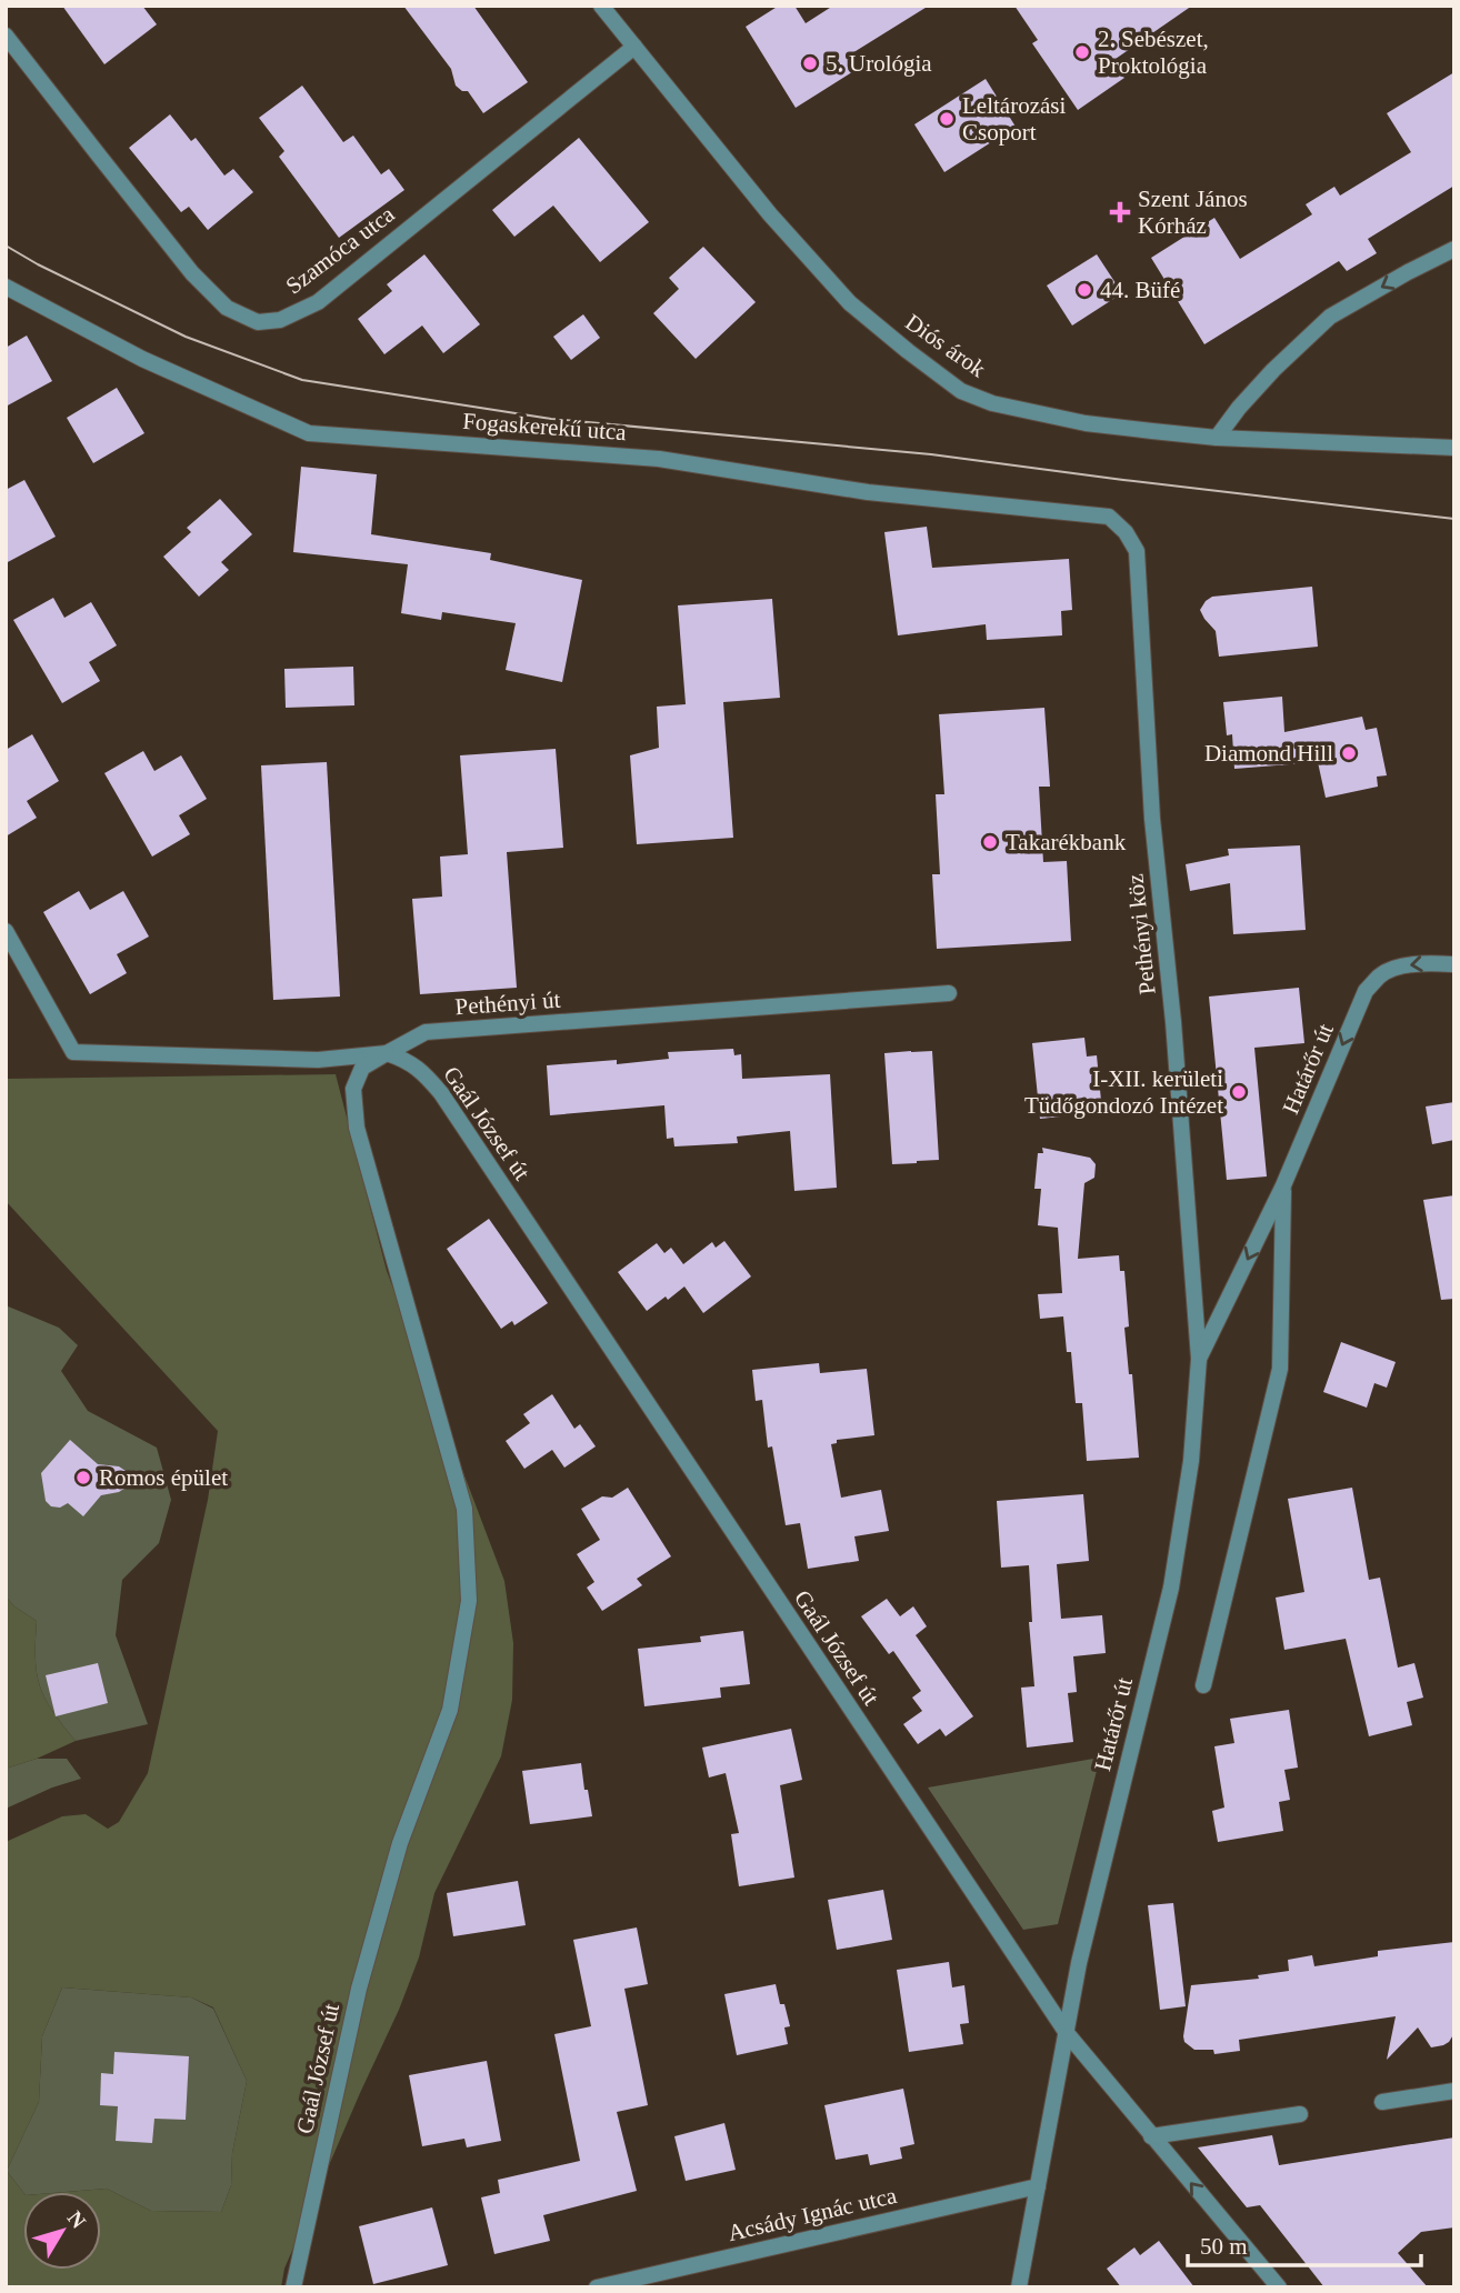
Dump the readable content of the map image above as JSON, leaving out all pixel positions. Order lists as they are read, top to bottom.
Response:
{
  "streets": {
    "street": [
      "Szamóca utca",
      "Diós árok",
      "Fogaskerekű utca",
      "Pethényi köz",
      "Pethényi út",
      "Határőr út",
      "Gaál József út",
      "Acsády Ignác utca"
    ]
  },
  "crossings": [
    ["Szamóca utca", "Diós árok"],
    ["Fogaskerekű utca", "Pethényi köz"],
    ["Pethényi köz", "Határőr út"],
    ["Pethényi út", "Gaál József út"],
    ["Határőr út", "Gaál József út"],
    ["Határőr út", "Acsády Ignác utca"]
  ],
  "places": {
    "other": [
      "2. Sebészet, Proktológia",
      "5. Urológia",
      "Leltározási Csoport",
      "44. Büfé",
      "Diamond Hill",
      "Takarékbank",
      "I-XII. kerületi Tüdőgondozó Intézet",
      "Romos épület"
    ],
    "health": ["Szent János Kórház"]
  },
  "scale_bar": "50 m",
  "north": "top right"
}
